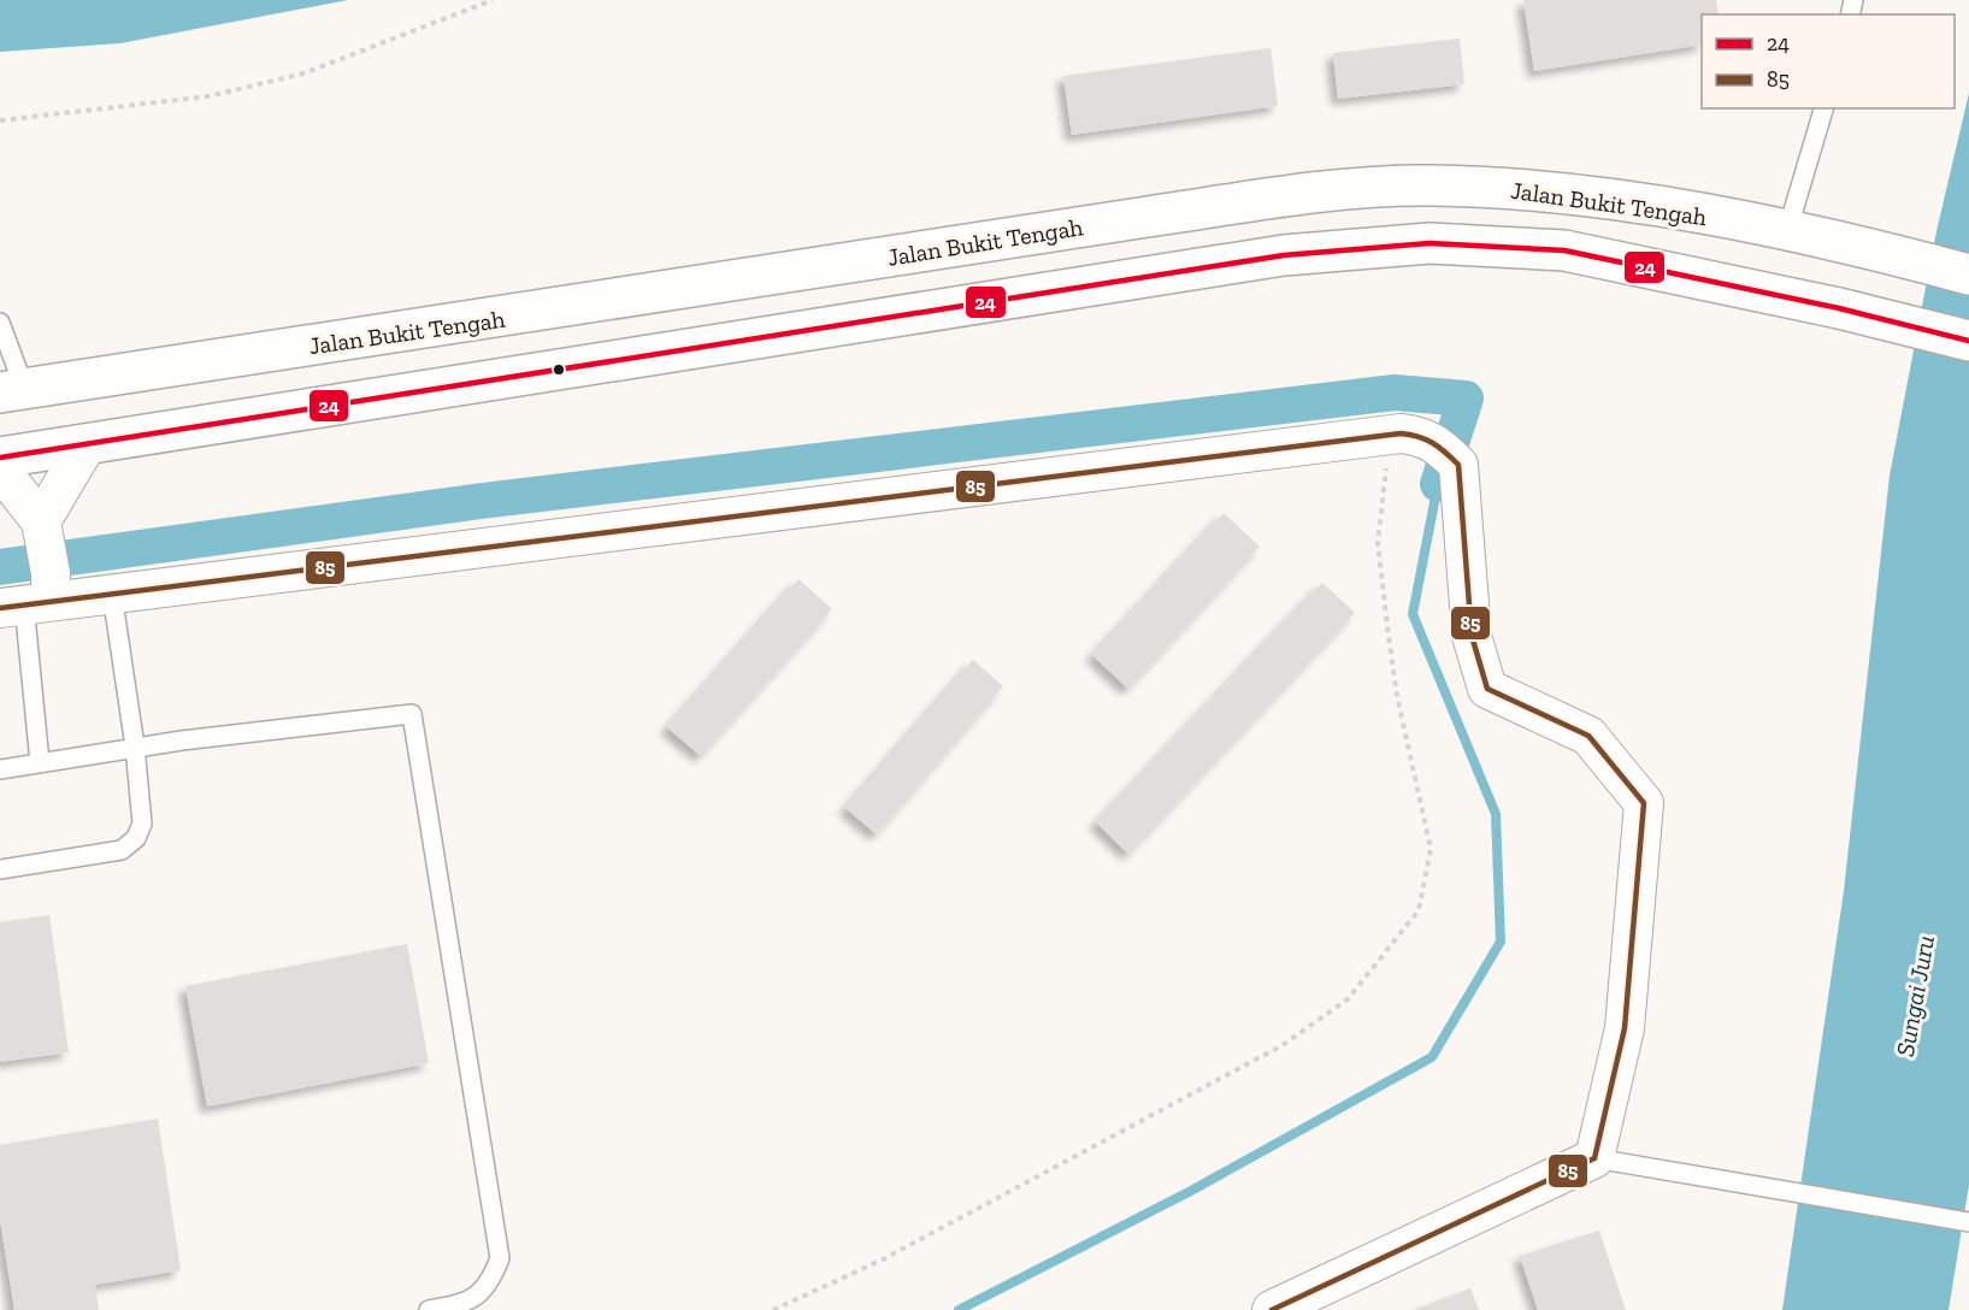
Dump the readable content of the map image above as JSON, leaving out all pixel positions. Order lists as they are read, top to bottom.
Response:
{
  "streets": {
    "highway": ["Jalan Bukit Tengah"]
  },
  "water": ["Sungai Juru"],
  "lines": ["transit line 24", "transit line 85"],
  "legend": ["24", "85"]
}
